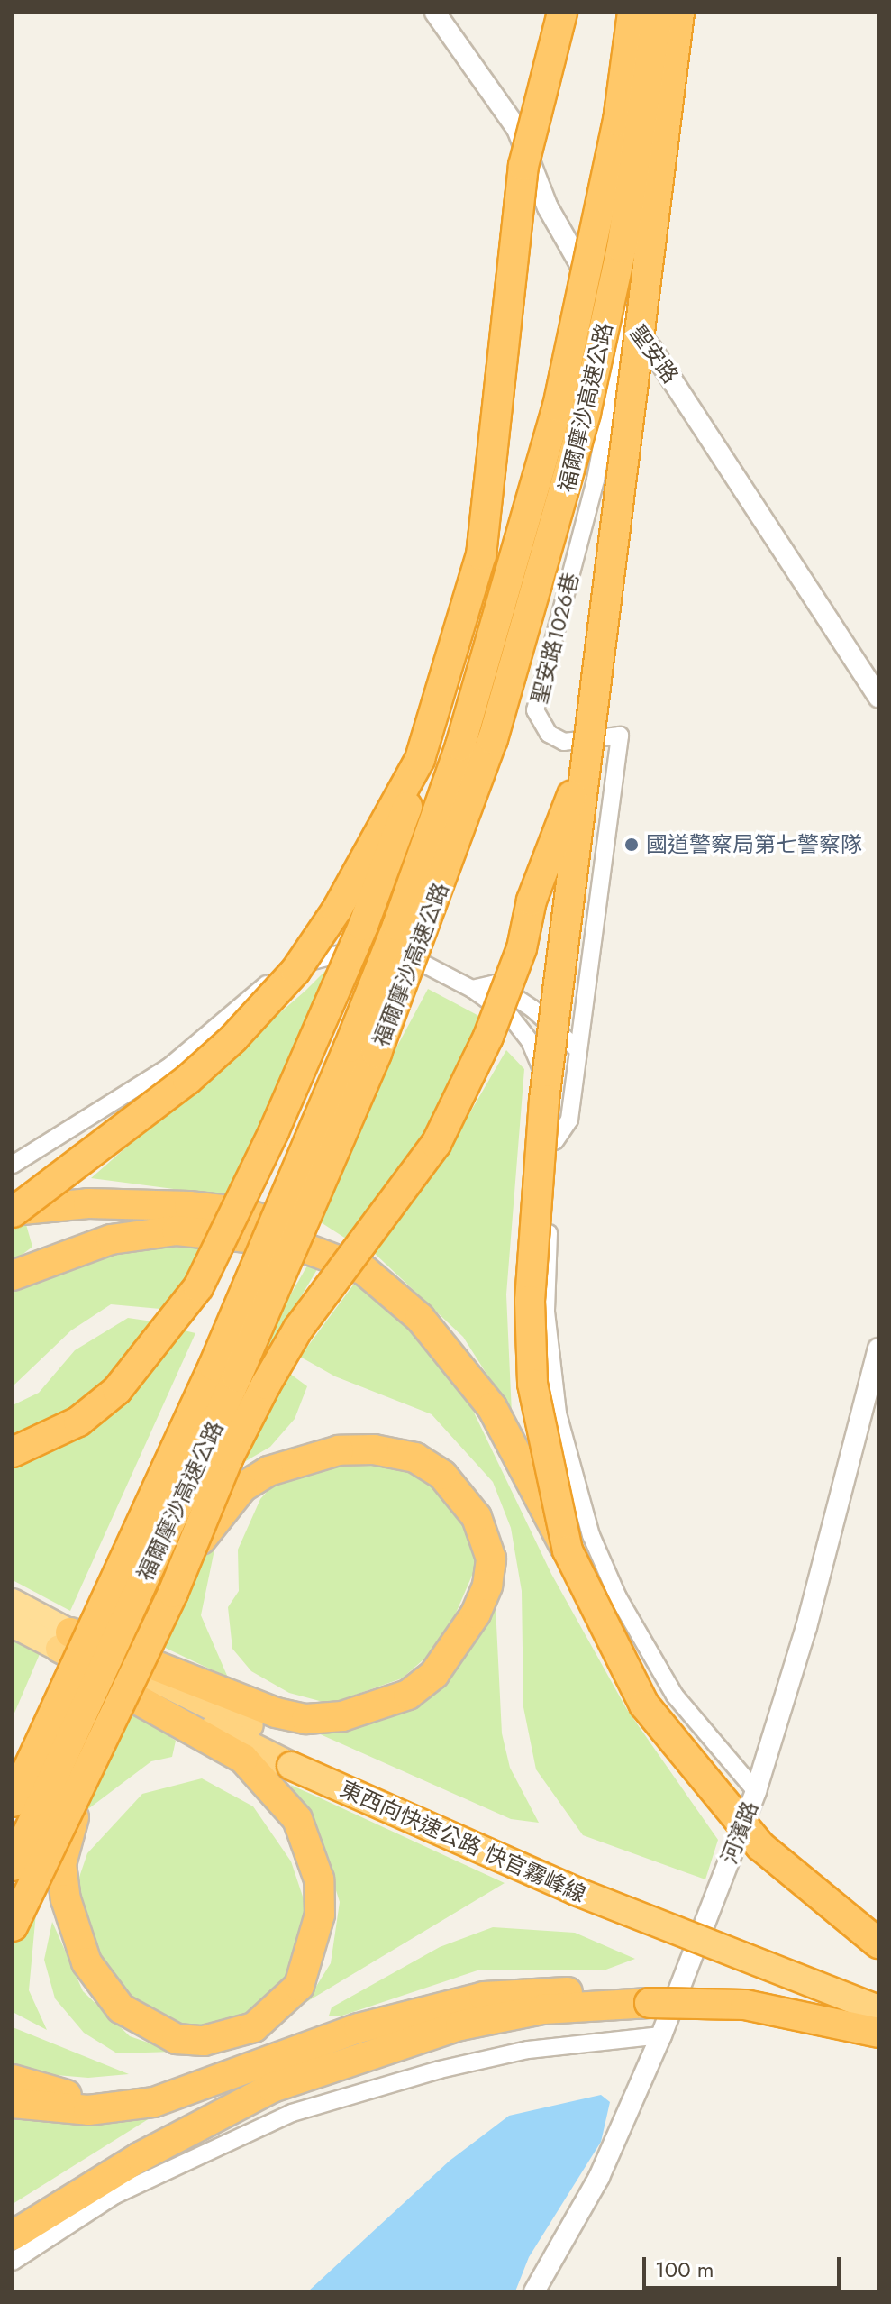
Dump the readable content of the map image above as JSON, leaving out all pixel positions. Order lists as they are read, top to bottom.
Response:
{
  "streets": {
    "highway": ["福爾摩沙高速公路", "東西向快速公路 快官霧峰線"],
    "street": ["聖安路", "聖安路1026巷", "河濱路"]
  },
  "crossings": [
    ["聖安路", "聖安路1026巷"]
  ],
  "places": ["國道警察局第七警察隊"],
  "scale_bar": "100 m"
}
